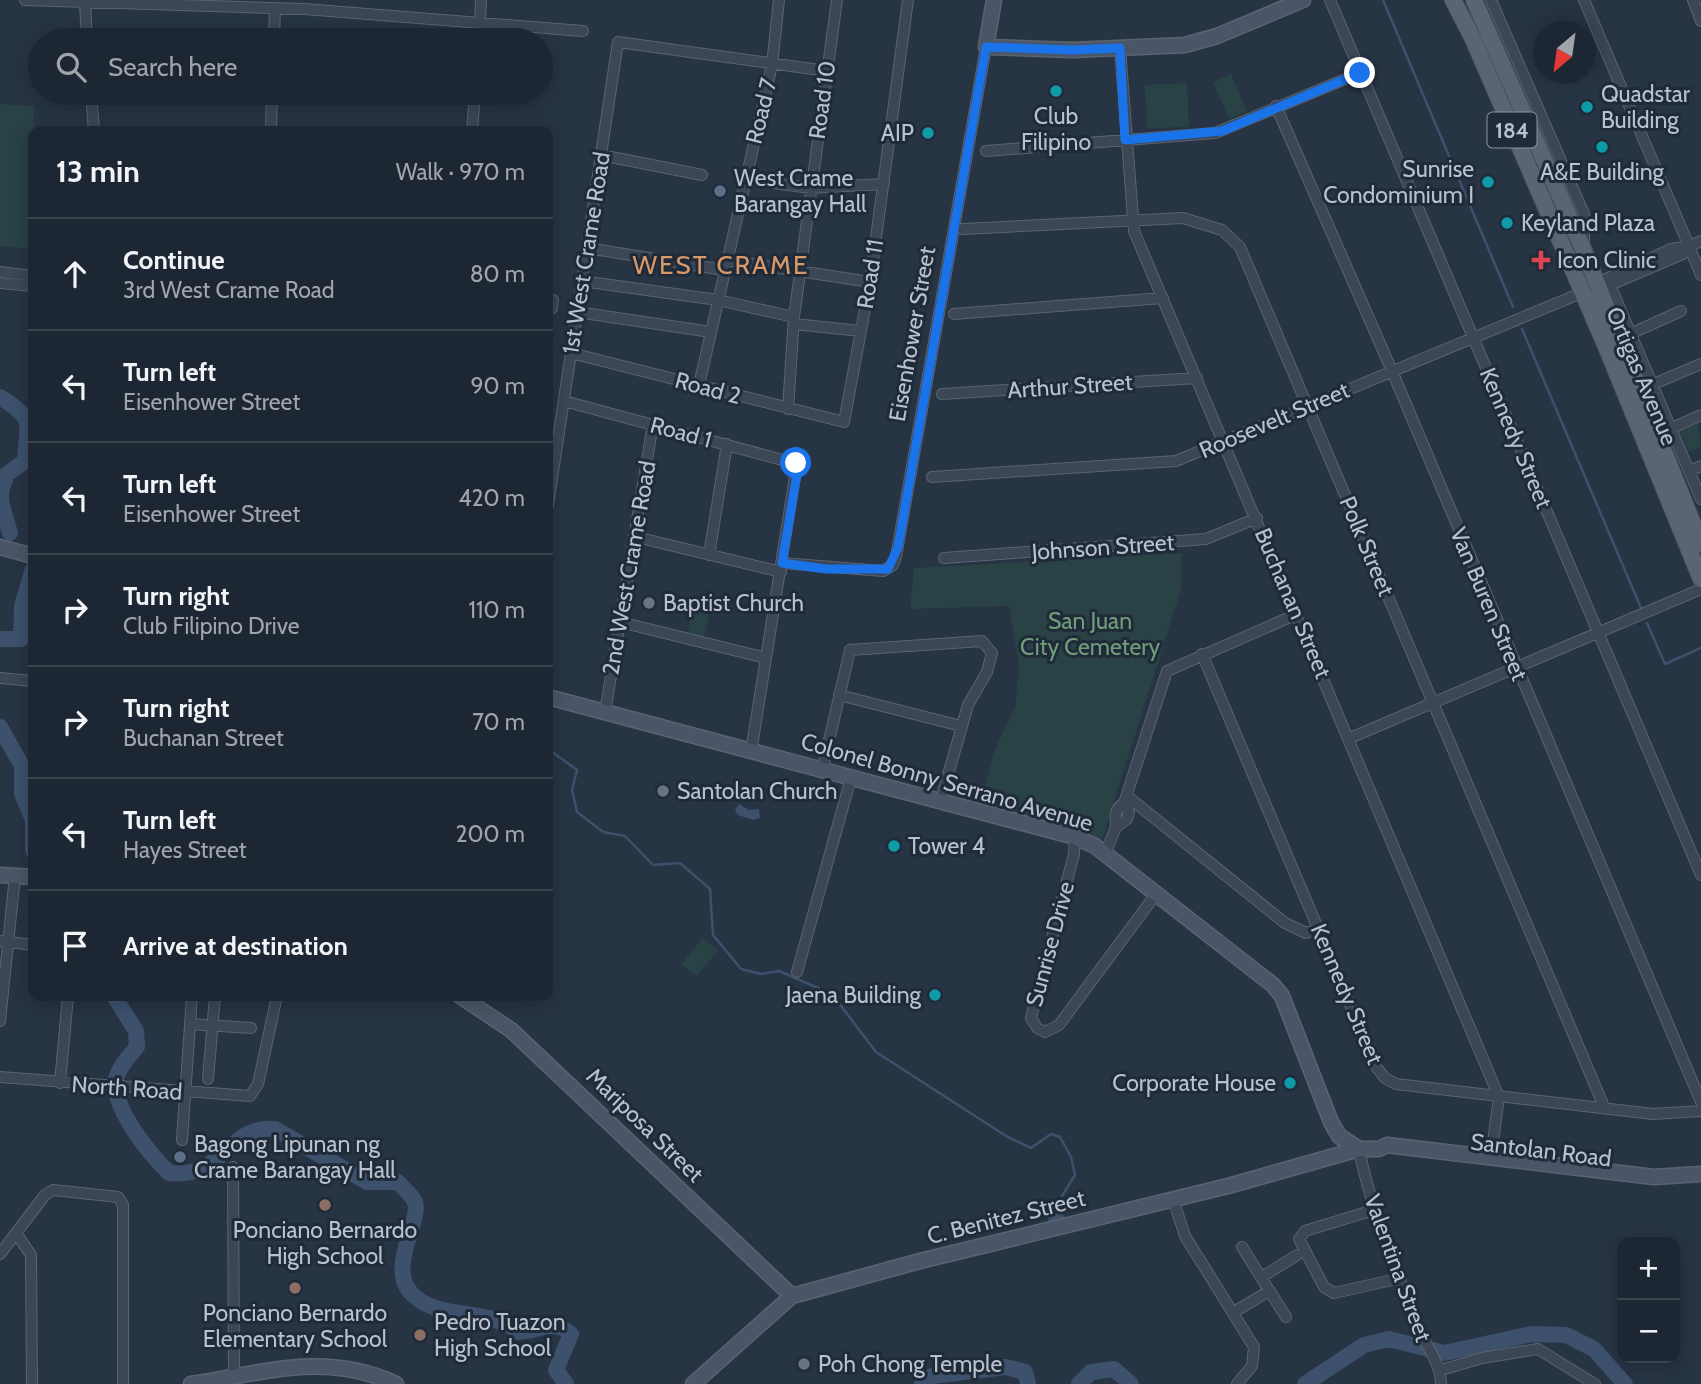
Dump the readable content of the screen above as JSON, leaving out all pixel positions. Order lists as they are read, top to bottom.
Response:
{
  "streets": {
    "main road": [
      "184",
      "Eisenhower Street",
      "Ortigas Avenue",
      "Colonel Bonny Serrano Avenue",
      "Mariposa Street",
      "Santolan Road",
      "C. Benitez Street"
    ],
    "street": [
      "Road 10",
      "Road 7",
      "1st West Crame Road",
      "Road 11",
      "Arthur Street",
      "Road 2",
      "Roosevelt Street",
      "Road 1",
      "Kennedy Street",
      "Polk Street",
      "Johnson Street",
      "2nd West Crame Road",
      "Buchanan Street",
      "Van Buren Street",
      "Sunrise Drive",
      "North Road",
      "Valentina Street"
    ]
  },
  "crossings": [
    ["Road 10", "Road 2"],
    ["Road 7", "1st West Crame Road"],
    ["Road 7", "Road 2"],
    ["1st West Crame Road", "Road 2"],
    ["1st West Crame Road", "Road 1"],
    ["Road 11", "Road 2"],
    ["Eisenhower Street", "Road 1"],
    ["Eisenhower Street", "2nd West Crame Road"],
    ["Ortigas Avenue", "Roosevelt Street"],
    ["Arthur Street", "Buchanan Street"],
    ["Roosevelt Street", "Kennedy Street"],
    ["Roosevelt Street", "Polk Street"],
    ["Roosevelt Street", "Buchanan Street"],
    ["Roosevelt Street", "Van Buren Street"],
    ["Road 1", "2nd West Crame Road"],
    ["Kennedy Street", "Polk Street"],
    ["Kennedy Street", "Buchanan Street"],
    ["Polk Street", "Buchanan Street"],
    ["Johnson Street", "Buchanan Street"],
    ["2nd West Crame Road", "Colonel Bonny Serrano Avenue"],
    ["Colonel Bonny Serrano Avenue", "Sunrise Drive"],
    ["Colonel Bonny Serrano Avenue", "Santolan Road"],
    ["Colonel Bonny Serrano Avenue", "C. Benitez Street"],
    ["Colonel Bonny Serrano Avenue", "Valentina Street"],
    ["Mariposa Street", "C. Benitez Street"],
    ["Santolan Road", "C. Benitez Street"],
    ["Santolan Road", "Valentina Street"],
    ["C. Benitez Street", "Valentina Street"]
  ],
  "districts": ["WEST CRAME"],
  "parks": ["San Juan City Cemetery"],
  "places": {
    "other": [
      "Club Filipino",
      "Quadstar Building",
      "AIP",
      "A&E Building",
      "Sunrise Condominium I",
      "West Crame Barangay Hall",
      "Keyland Plaza",
      "Baptist Church",
      "Santolan Church",
      "Tower 4",
      "Jaena Building",
      "Corporate House",
      "Bagong Lipunan ng Crame Barangay Hall",
      "Ponciano Bernardo High School",
      "Ponciano Bernardo Elementary School",
      "Pedro Tuazon High School",
      "Poh Chong Temple"
    ],
    "health": ["Icon Clinic"]
  },
  "north": "bottom left",
  "page": {
    "search": "Search here",
    "heading": ["13 min", "Walk · 970 m"],
    "list": [
      ["Continue", "3rd West Crame Road", "80 m"],
      ["Turn left", "Eisenhower Street", "90 m"],
      ["Turn left", "Eisenhower Street", "420 m"],
      ["Turn right", "Club Filipino Drive", "110 m"],
      ["Turn right", "Buchanan Street", "70 m"],
      ["Turn left", "Hayes Street", "200 m"],
      "Arrive at destination"
    ],
    "map_buttons": ["+", "−"]
  }
}
